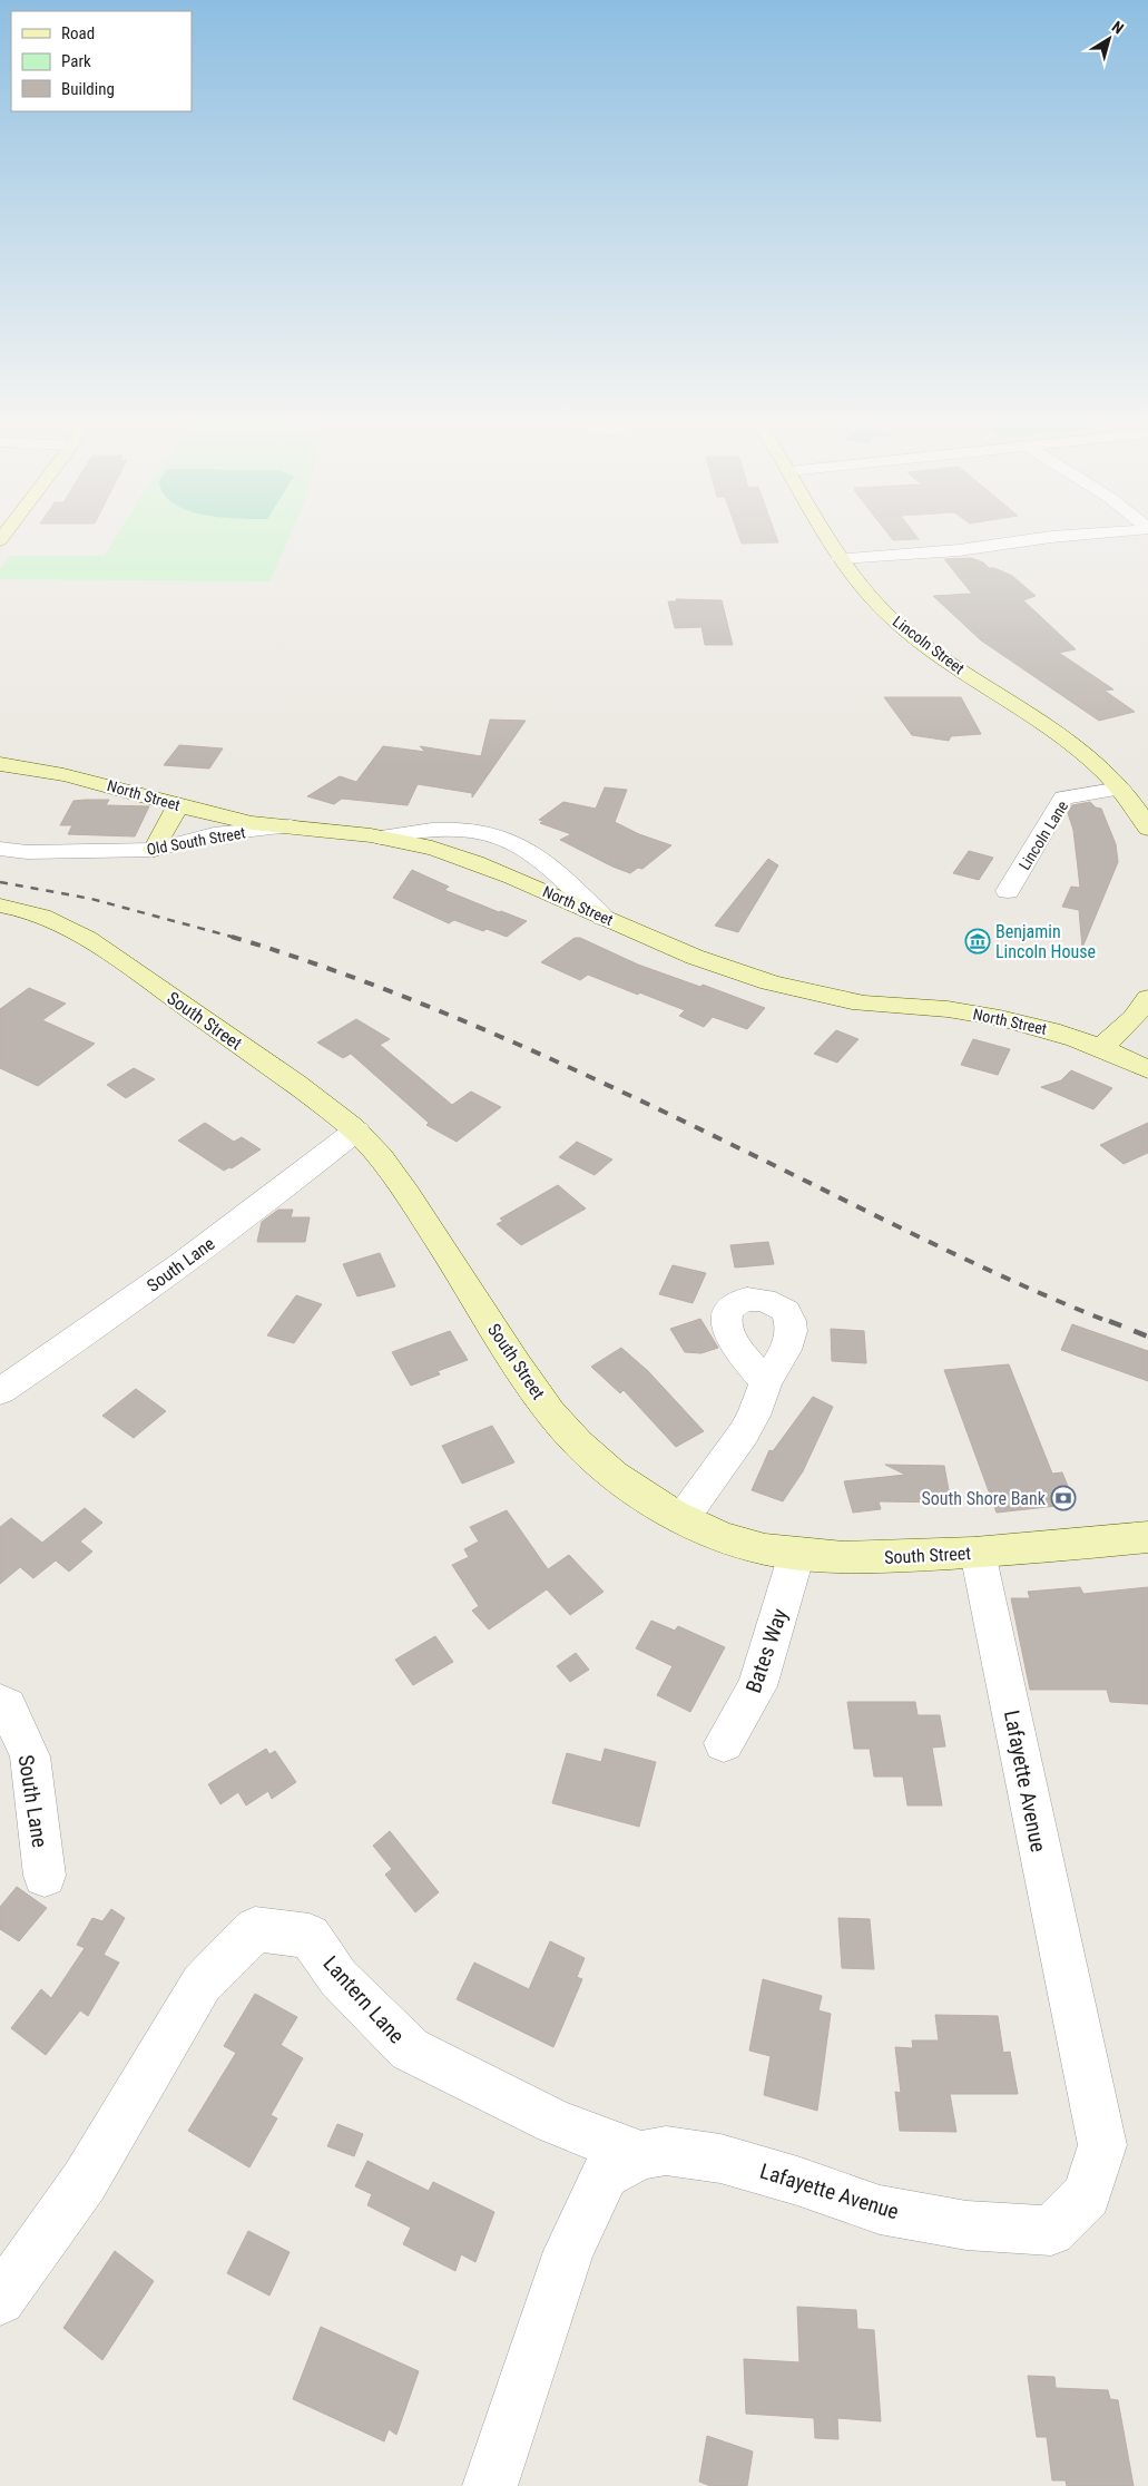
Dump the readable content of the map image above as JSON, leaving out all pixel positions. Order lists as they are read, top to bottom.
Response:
{
  "streets": {
    "main road": ["Lincoln Street", "North Street", "South Street"],
    "street": [
      "Lincoln Lane",
      "Old South Street",
      "South Lane",
      "Bates Way",
      "Lafayette Avenue",
      "Lantern Lane"
    ]
  },
  "crossings": [
    ["Lincoln Street", "Lincoln Lane"],
    ["North Street", "Old South Street"],
    ["South Street", "South Lane"],
    ["South Street", "Bates Way"],
    ["South Street", "Lafayette Avenue"],
    ["Lafayette Avenue", "Lantern Lane"]
  ],
  "places": {
    "museum": ["Benjamin Lincoln House"],
    "bank": ["South Shore Bank"]
  },
  "legend": ["Road", "Park", "Building"],
  "north": "top right"
}
